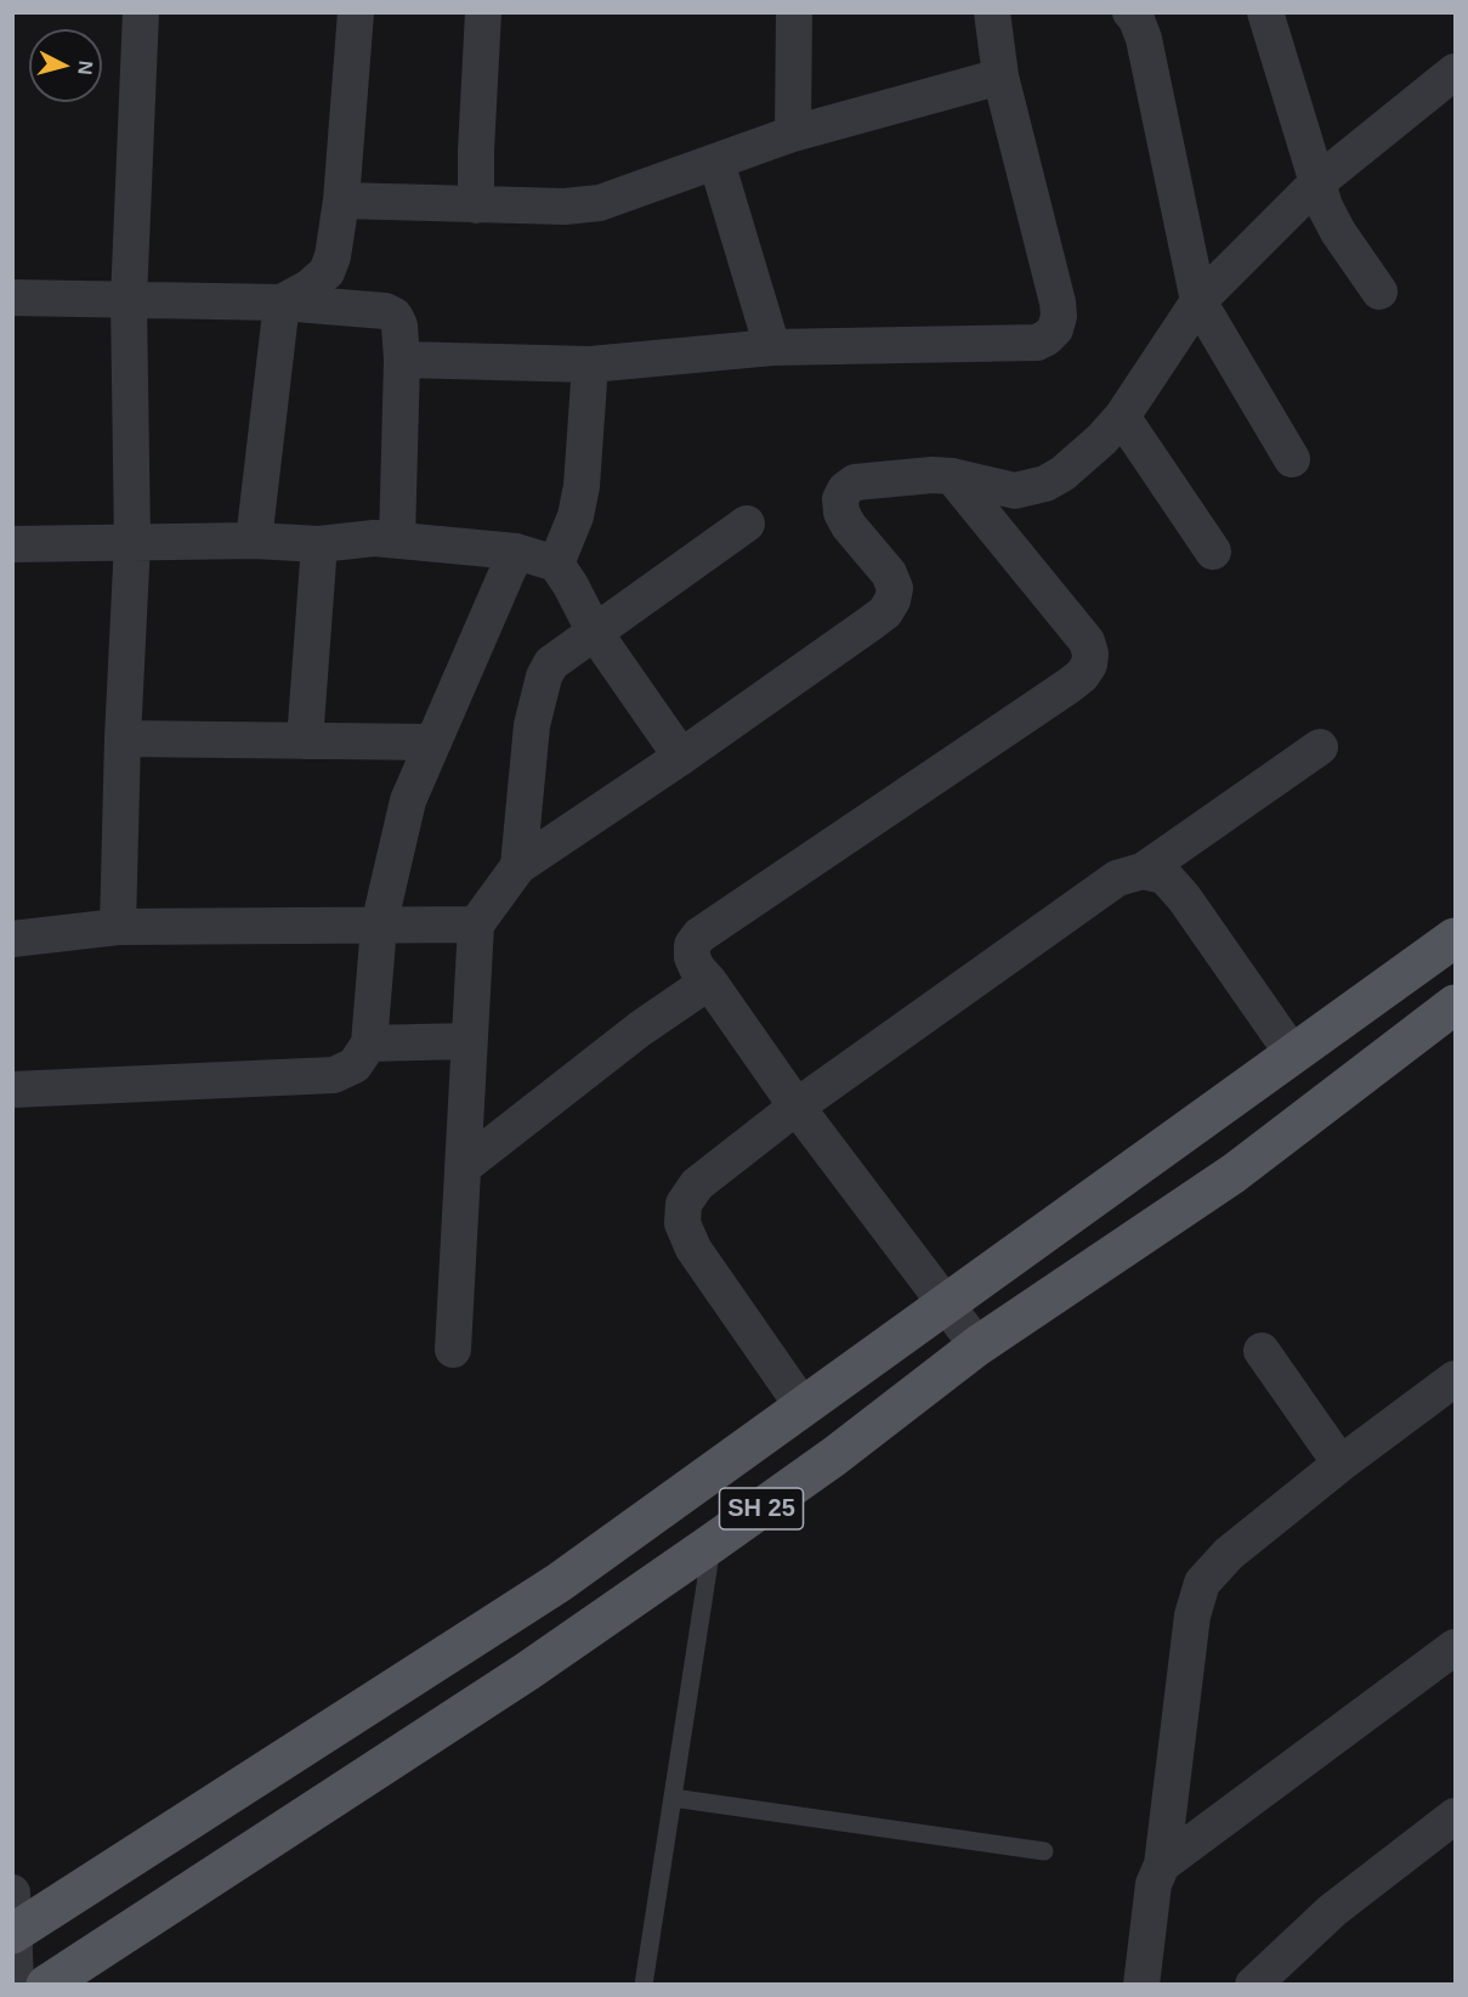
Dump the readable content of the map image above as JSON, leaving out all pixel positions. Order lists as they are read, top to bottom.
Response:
{
  "streets": {
    "main road": ["SH 25"]
  },
  "north": "right"
}
